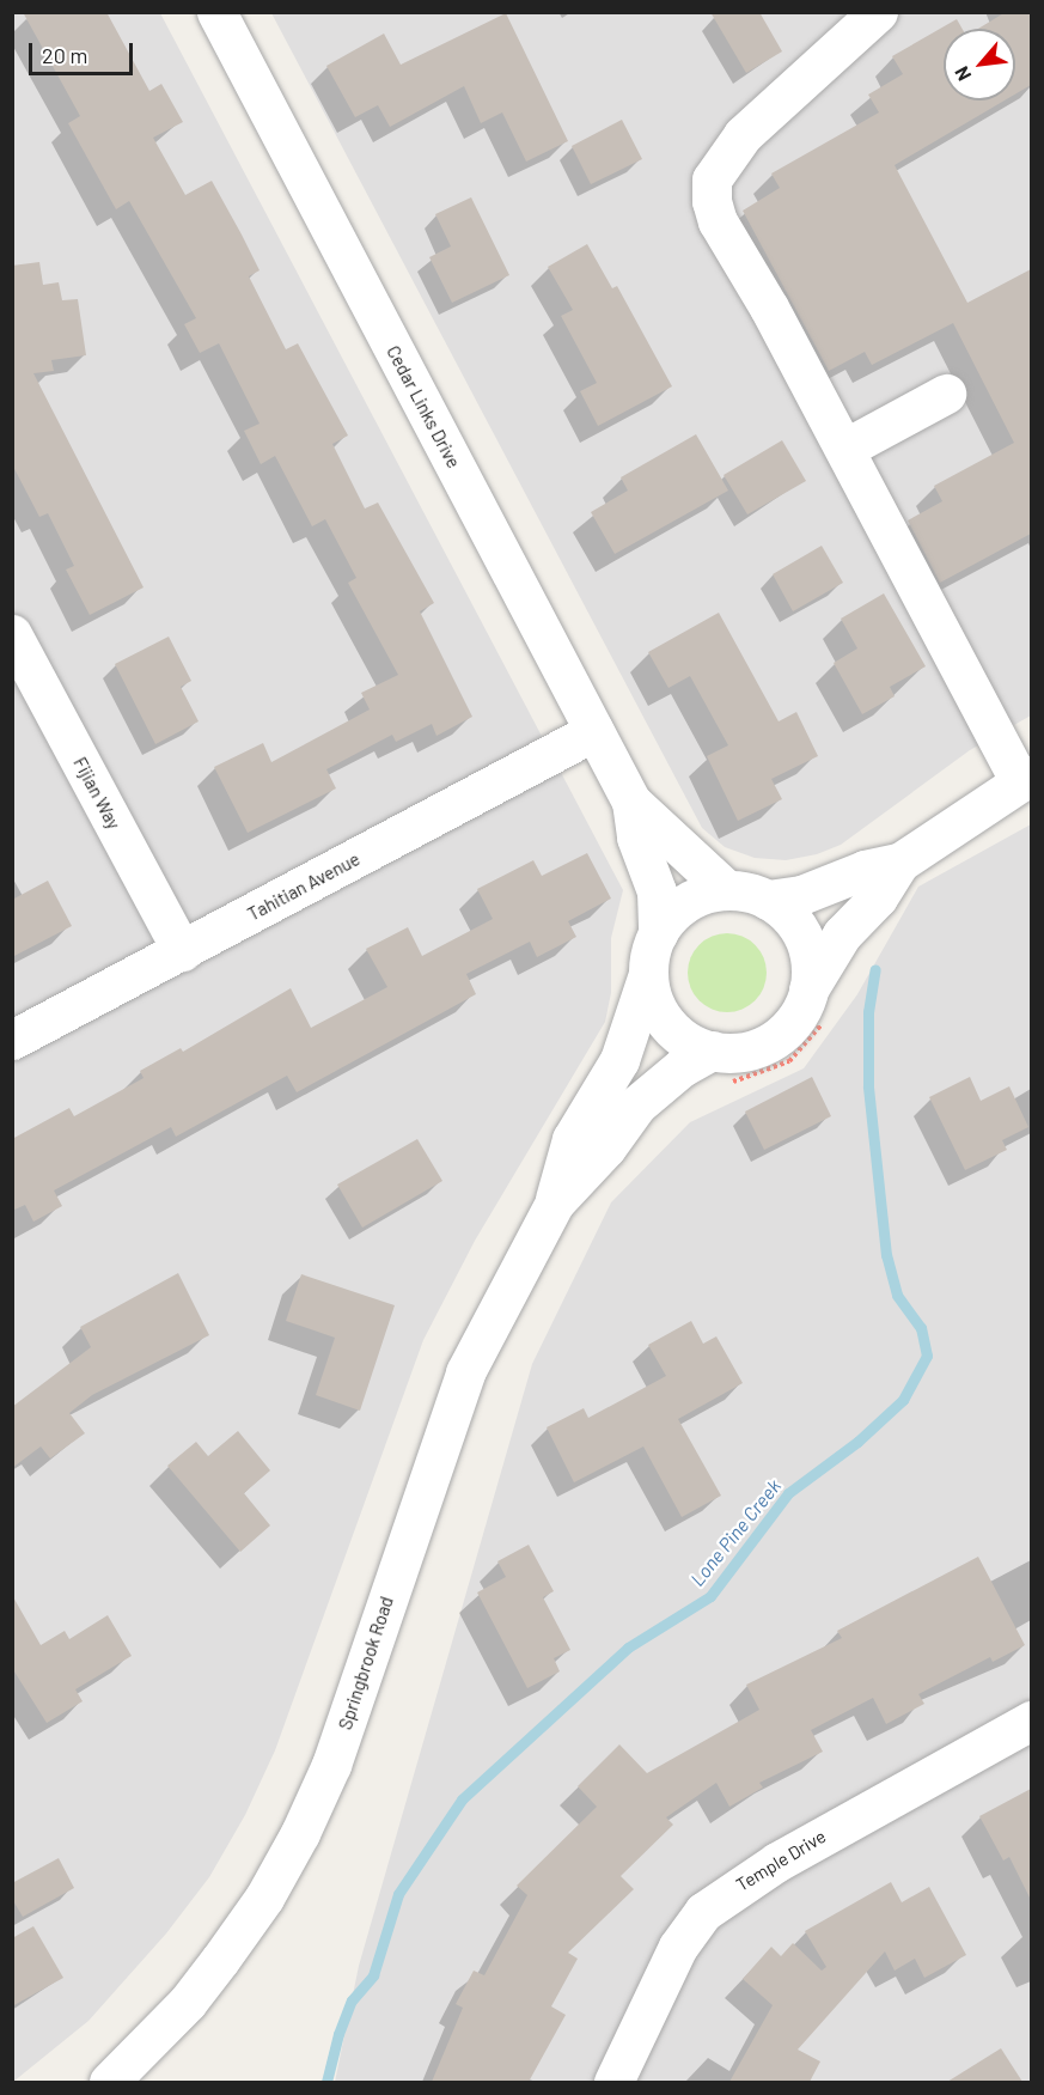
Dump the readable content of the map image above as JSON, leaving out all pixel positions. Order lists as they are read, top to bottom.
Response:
{
  "streets": {
    "street": [
      "Cedar Links Drive",
      "Fijian Way",
      "Tahitian Avenue",
      "Springbrook Road",
      "Temple Drive"
    ]
  },
  "crossings": [
    ["Cedar Links Drive", "Tahitian Avenue"],
    ["Cedar Links Drive", "Springbrook Road"],
    ["Fijian Way", "Tahitian Avenue"]
  ],
  "water": ["Lone Pine Creek"],
  "scale_bar": "20 m",
  "north": "bottom left"
}
